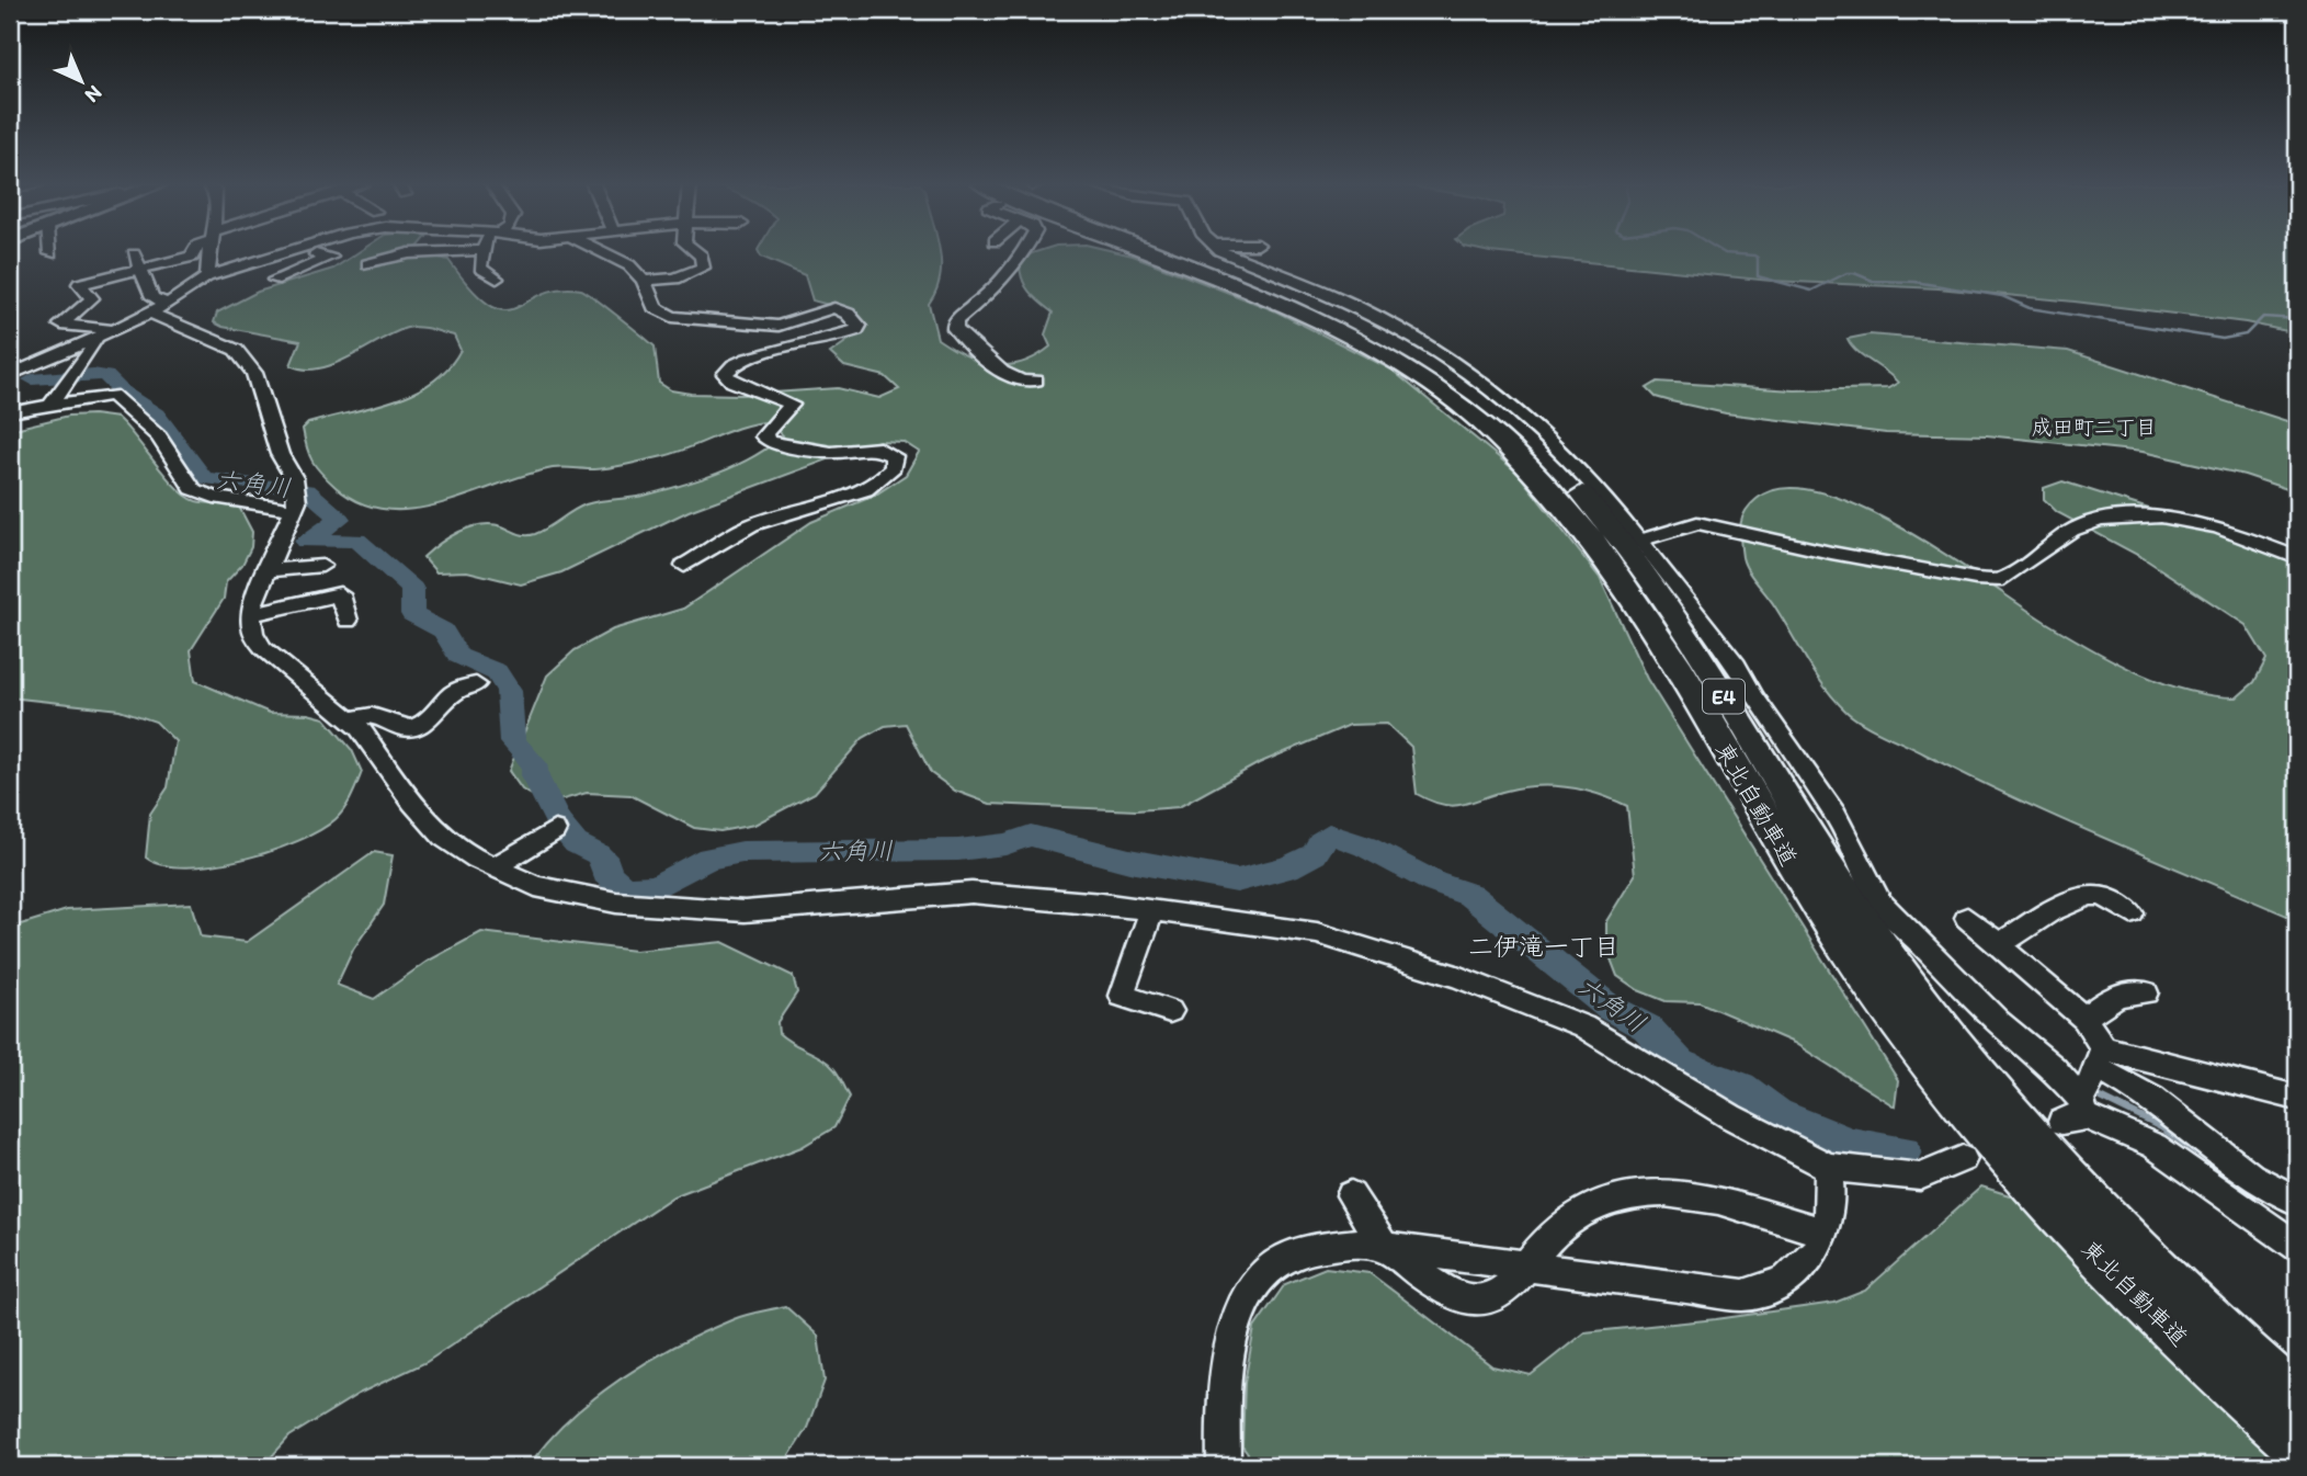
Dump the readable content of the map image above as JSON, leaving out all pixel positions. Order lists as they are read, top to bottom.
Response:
{
  "streets": {
    "highway": ["E4", "東北自動車道"]
  },
  "districts": ["成田町二丁目", "二伊滝一丁目"],
  "water": ["六角川"],
  "north": "bottom right"
}
